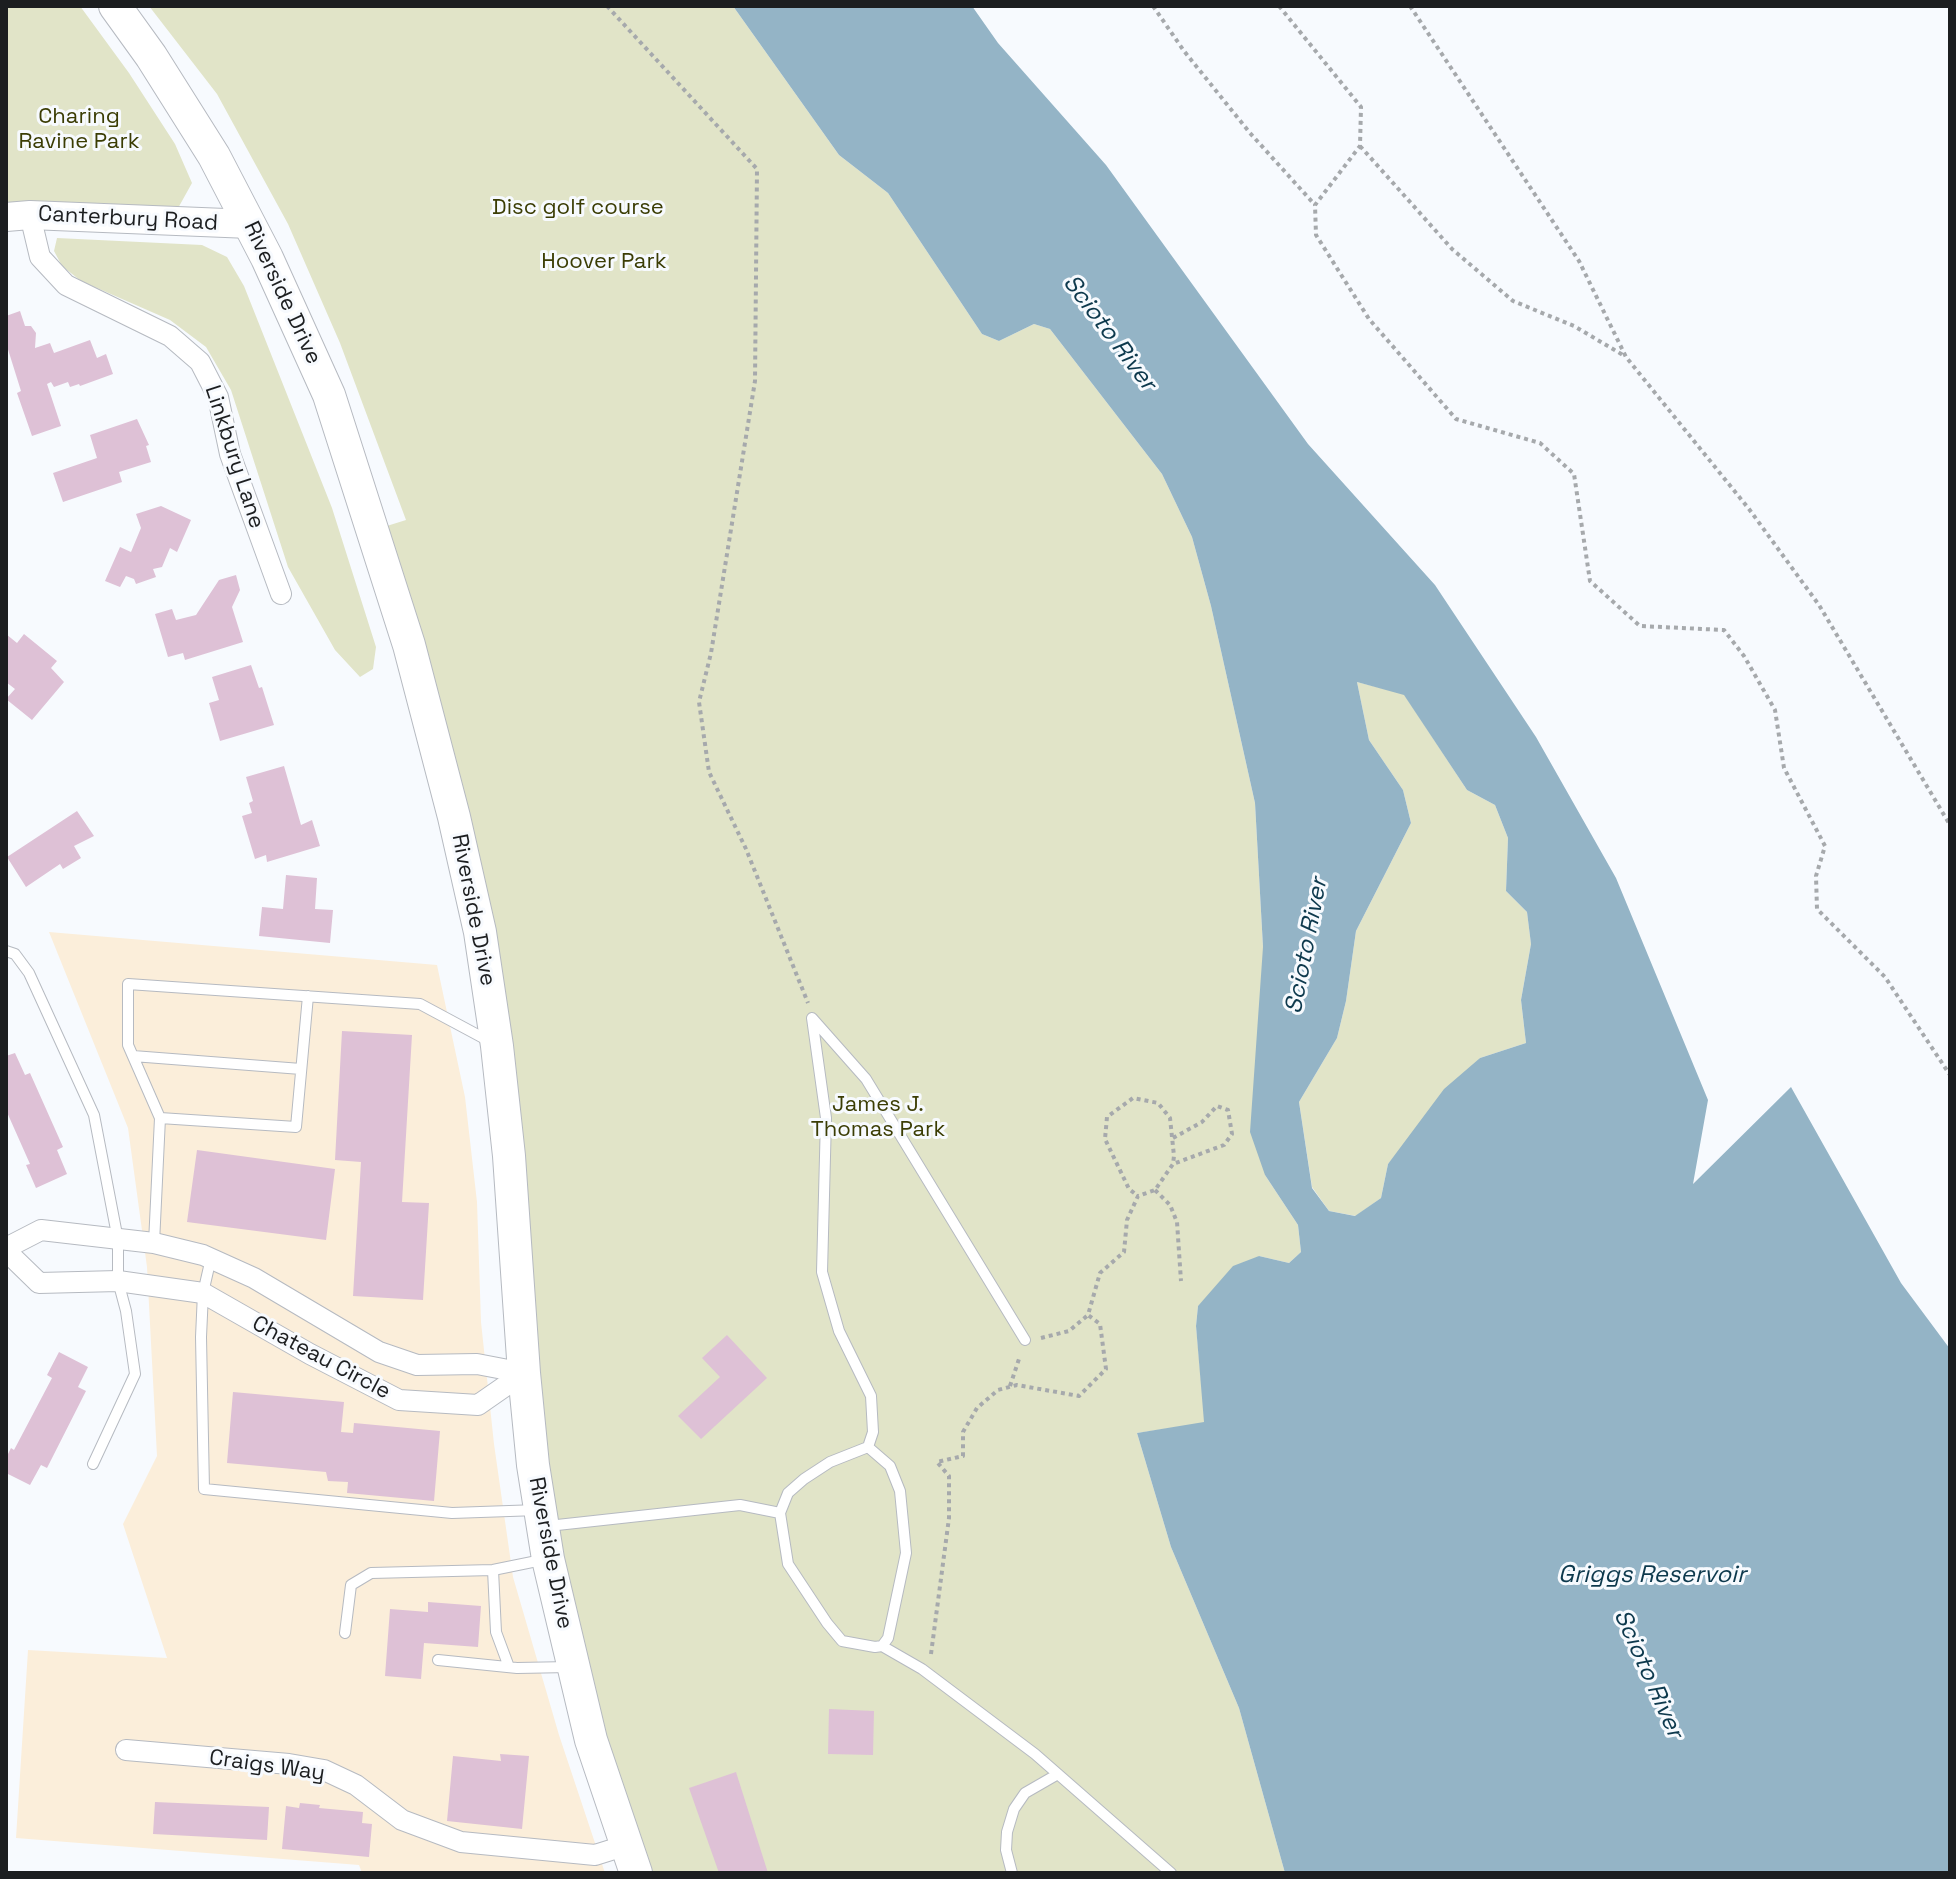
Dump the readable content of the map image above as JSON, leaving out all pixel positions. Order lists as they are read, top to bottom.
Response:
{
  "streets": {
    "main road": ["Riverside Drive"],
    "street": [
      "Canterbury Road",
      "Linkbury Lane",
      "Chateau Circle",
      "Craigs Way"
    ]
  },
  "crossings": [
    ["Canterbury Road", "Riverside Drive"],
    ["Canterbury Road", "Linkbury Lane"],
    ["Riverside Drive", "Chateau Circle"],
    ["Riverside Drive", "Craigs Way"]
  ],
  "water": ["Scioto River", "Griggs Reservoir"],
  "parks": [
    "Charing Ravine Park",
    "Disc golf course",
    "Hoover Park",
    "James J. Thomas Park"
  ]
}
